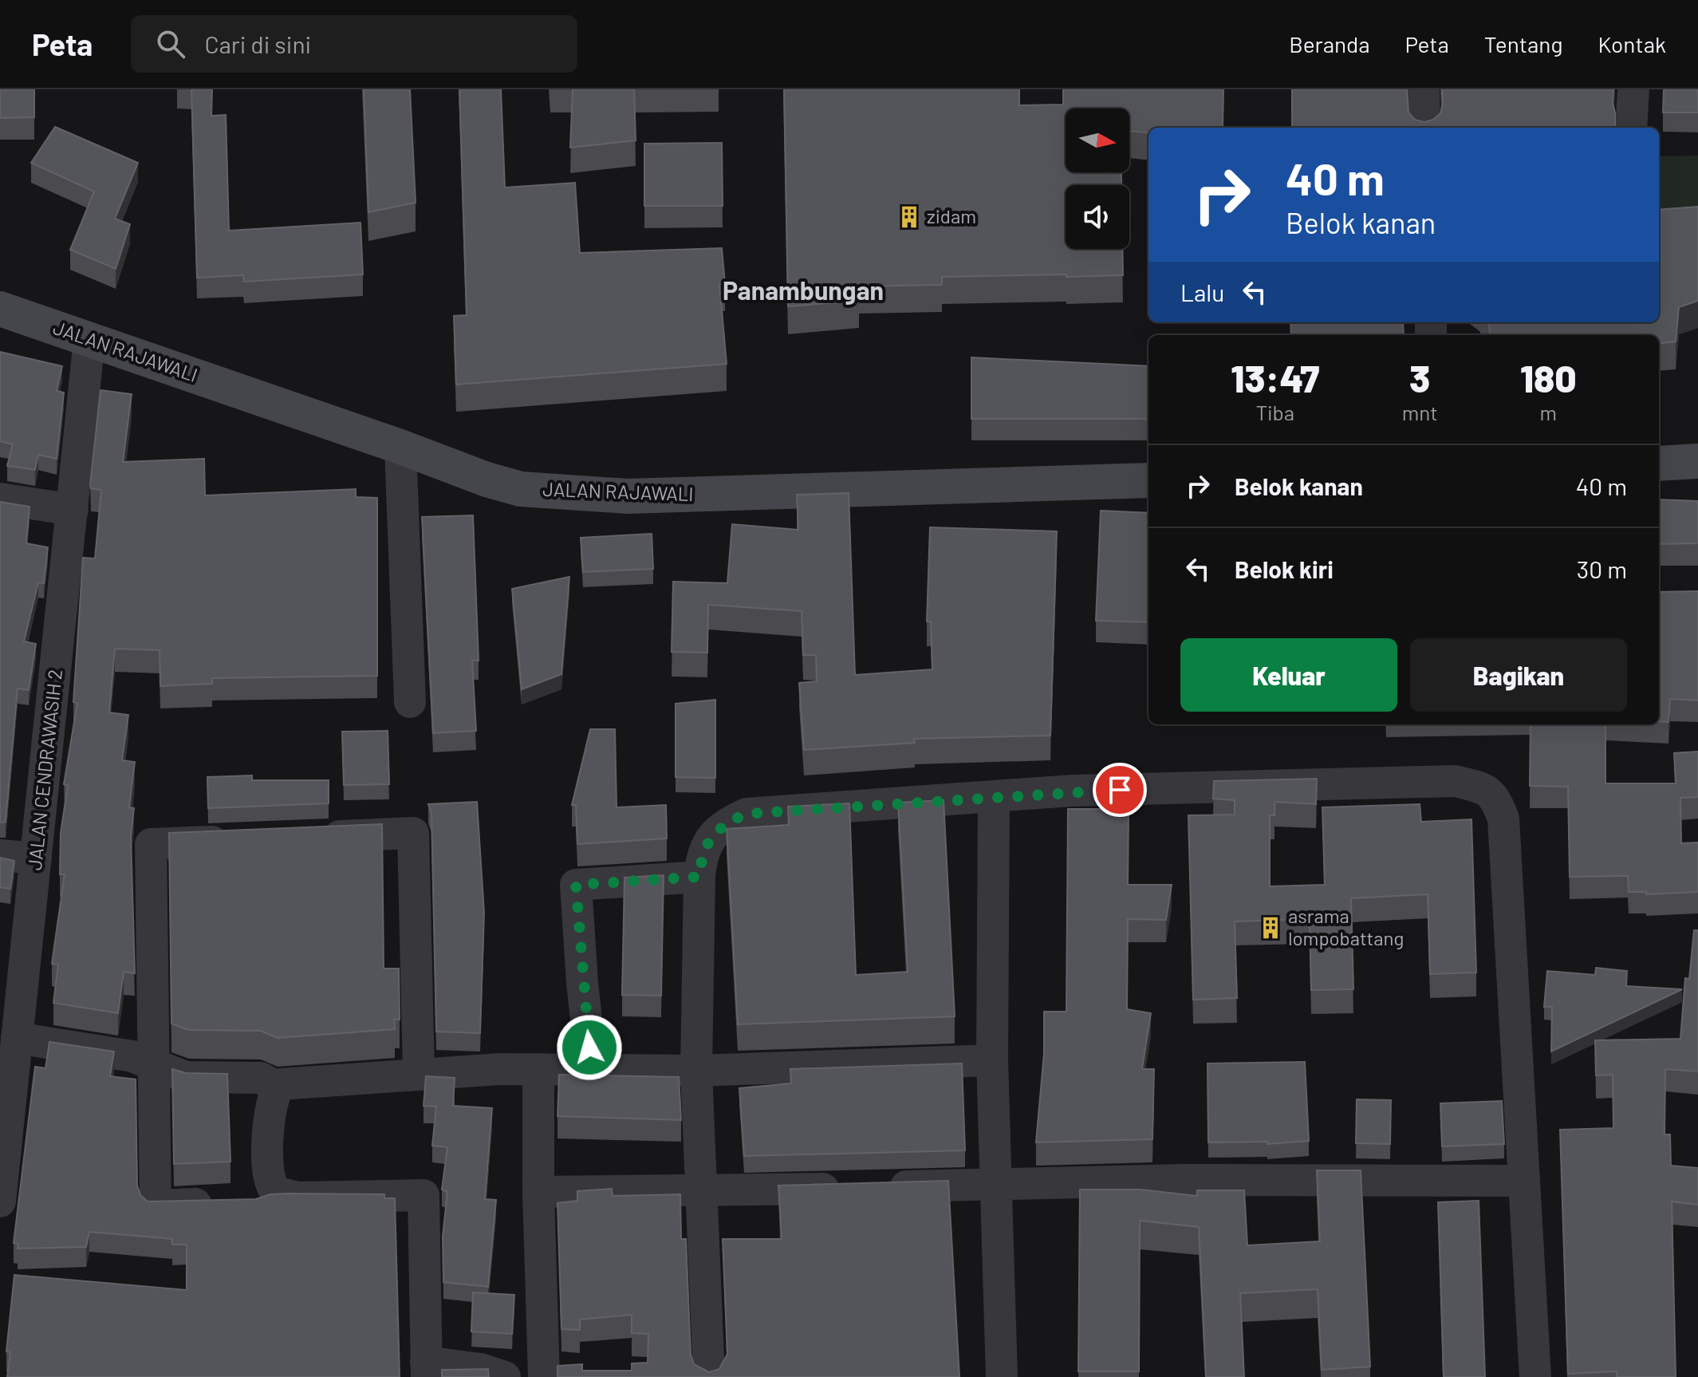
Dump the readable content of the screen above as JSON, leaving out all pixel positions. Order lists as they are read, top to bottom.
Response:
{
  "streets": {
    "main road": ["JALAN RAJAWALI"],
    "street": ["JALAN CENDRAWASIH 2"]
  },
  "crossings": [
    ["JALAN RAJAWALI", "JALAN CENDRAWASIH 2"]
  ],
  "districts": ["Panambungan"],
  "places": {
    "building": ["zidam", "asrama lompobattang"]
  },
  "north": "right",
  "page": {
    "header": "Peta",
    "search": "Cari di sini",
    "nav": [
      "Beranda",
      "Peta",
      "Tentang",
      "Kontak"
    ],
    "turn": ["40 m", "Belok kanan"],
    "then": "Lalu",
    "eta": [
      "13:47",
      "Tiba",
      "3",
      "mnt",
      "180",
      "m"
    ],
    "list": [
      {
        "name": "Belok kanan",
        "value": "40 m"
      },
      {
        "name": "Belok kiri",
        "value": "30 m"
      }
    ],
    "buttons": ["Keluar", "Bagikan"]
  }
}
